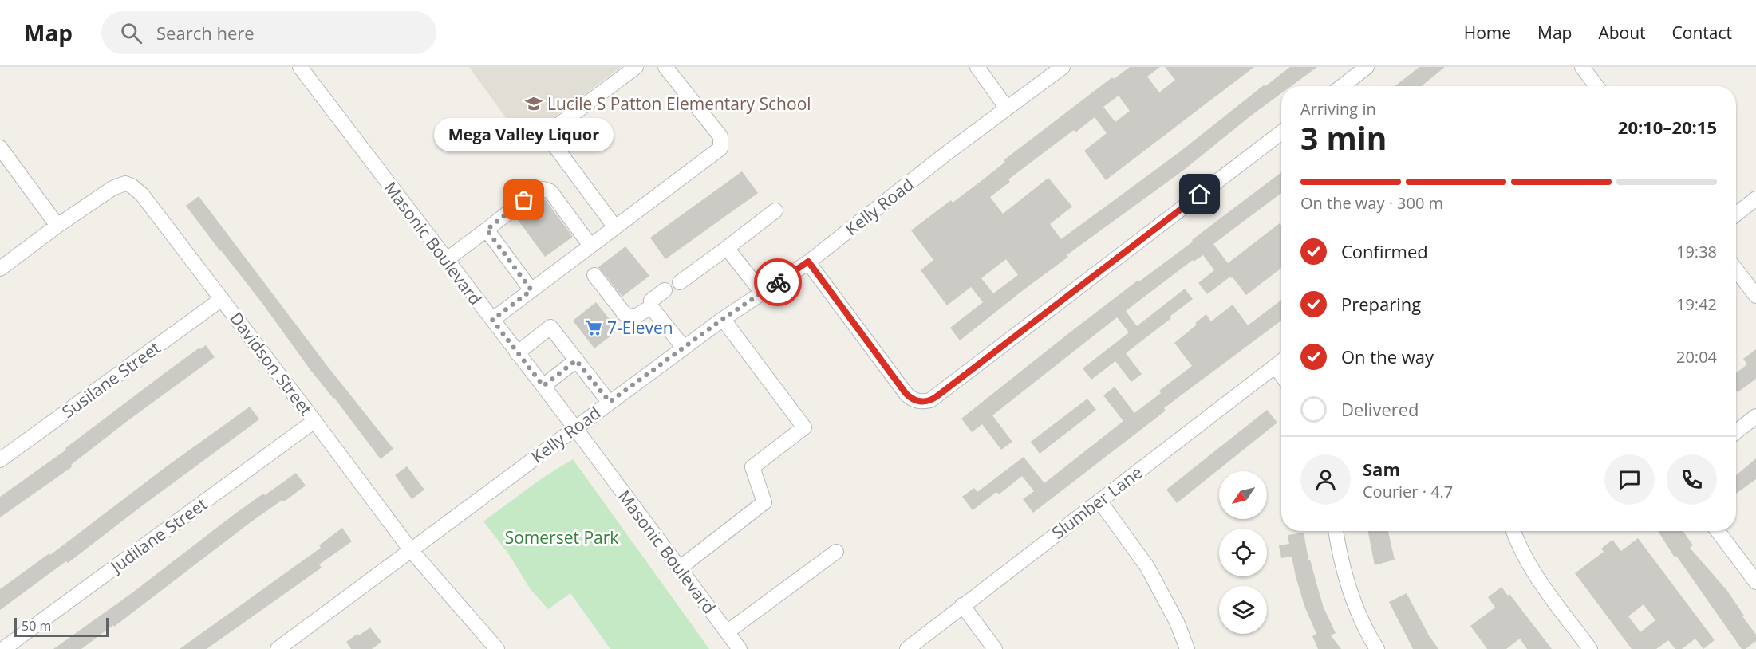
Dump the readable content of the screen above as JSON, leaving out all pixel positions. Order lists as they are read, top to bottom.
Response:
{
  "streets": {
    "street": [
      "Kelly Road",
      "Masonic Boulevard",
      "Davidson Street",
      "Susilane Street",
      "Slumber Lane",
      "Judilane Street"
    ]
  },
  "crossings": [
    ["Kelly Road", "Masonic Boulevard"],
    ["Kelly Road", "Davidson Street"],
    ["Davidson Street", "Susilane Street"],
    ["Davidson Street", "Judilane Street"]
  ],
  "parks": ["Somerset Park"],
  "places": {
    "school or university": ["Lucile S Patton Elementary School"],
    "other": ["Mega Valley Liquor"],
    "supermarket": ["7-Eleven"]
  },
  "scale_bar": "50 m",
  "north": "bottom left",
  "page": {
    "header": "Map",
    "search": "Search here",
    "nav": [
      "Home",
      "Map",
      "About",
      "Contact"
    ],
    "heading": ["3 min", "Arriving in", "20:10–20:15"],
    "panel": ["Sam", "Courier · 4.7"],
    "bubble": "Mega Valley Liquor",
    "bar": "On the way · 300 m",
    "list": [
      ["Confirmed", "19:38"],
      ["Preparing", "19:42"],
      ["On the way", "20:04"],
      "Delivered"
    ],
    "scale": "50 m"
  }
}
